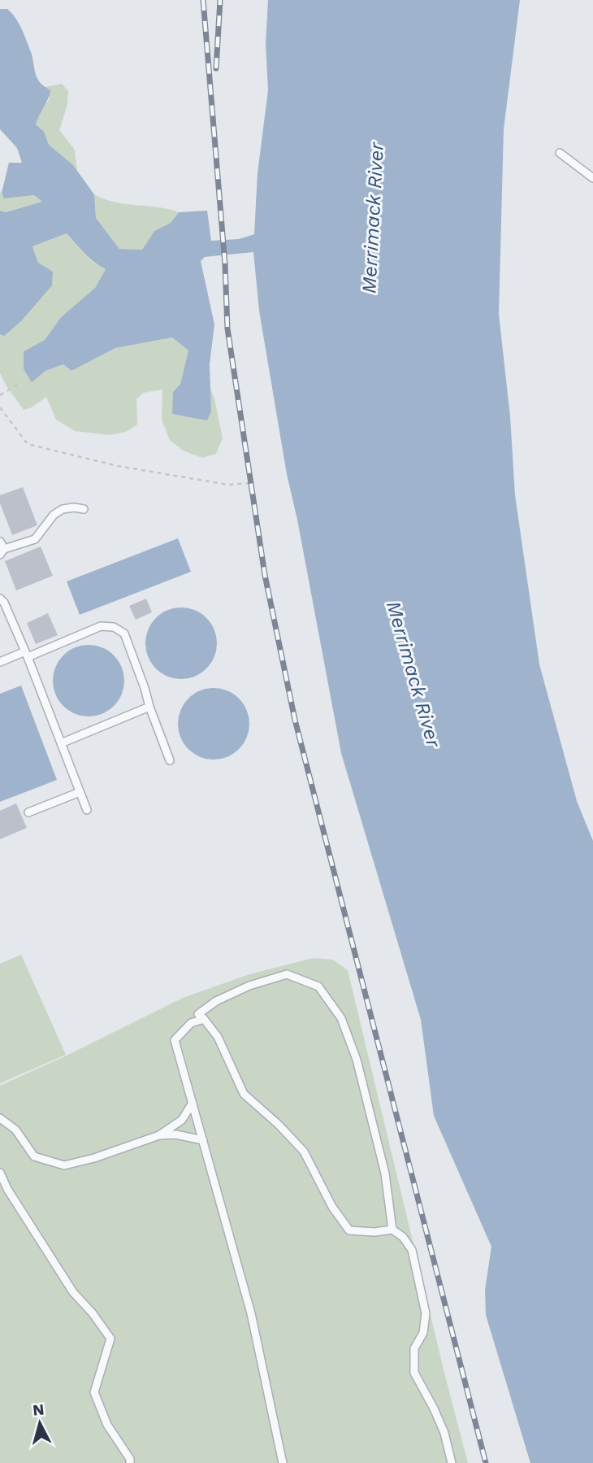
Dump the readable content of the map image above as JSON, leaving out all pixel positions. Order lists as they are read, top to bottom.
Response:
{
  "water": ["Merrimack River"],
  "north": "top"
}
